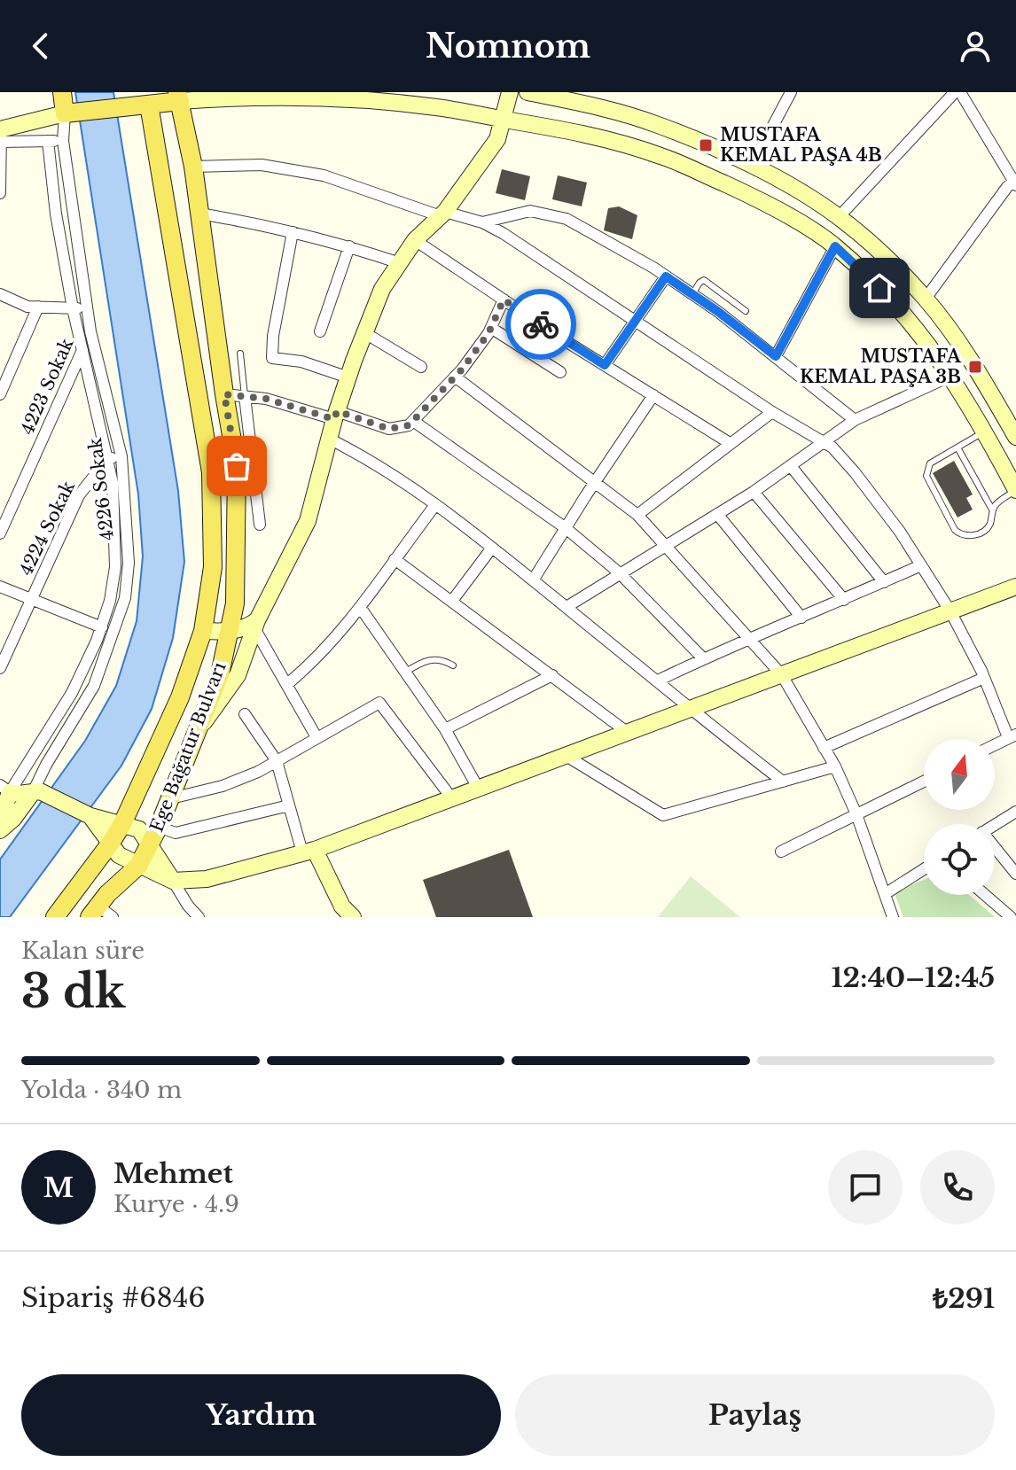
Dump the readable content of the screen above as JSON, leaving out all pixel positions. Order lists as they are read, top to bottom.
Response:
{
  "streets": {
    "main road": ["4226 Sokak", "Ege Bağatur Bulvarı"],
    "street": ["4223 Sokak", "4224 Sokak"]
  },
  "crossings": [
    ["4223 Sokak", "4226 Sokak"]
  ],
  "places": {
    "transit": ["MUSTAFA KEMAL PAŞA 4B", "MUSTAFA KEMAL PAŞA 3B"]
  },
  "north": "top",
  "page": {
    "header": "Nomnom",
    "heading": ["3 dk", "Kalan süre", "12:40–12:45"],
    "panel": [
      "Mehmet",
      "Kurye · 4.9",
      "Sipariş #6846",
      "₺291"
    ],
    "bar": "Yolda · 340 m",
    "round": "M",
    "buttons": ["Yardım", "Paylaş"]
  }
}
